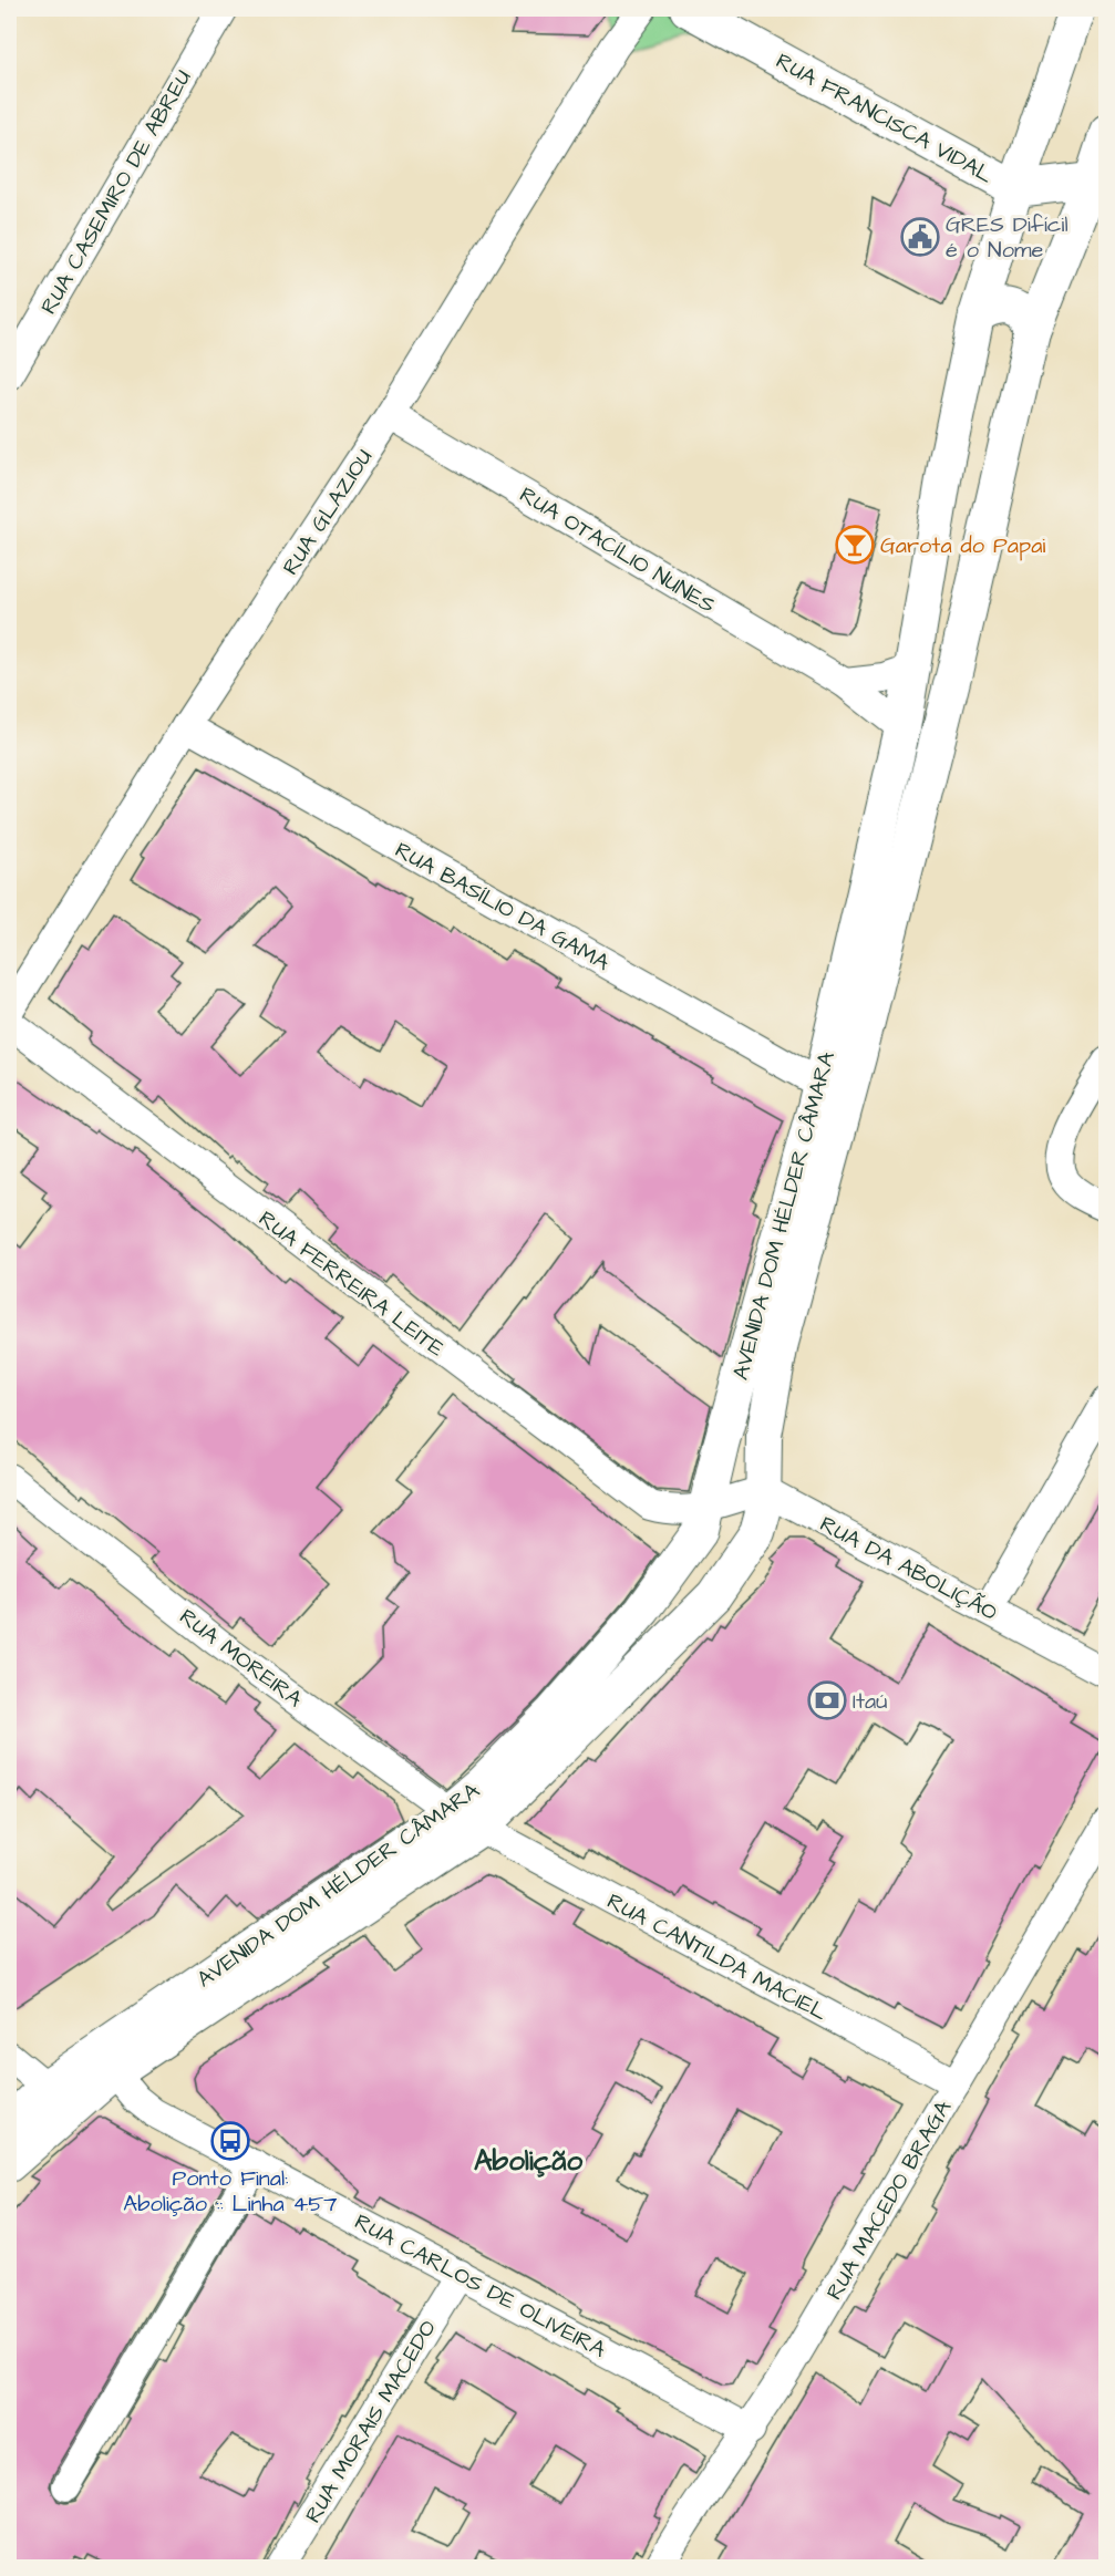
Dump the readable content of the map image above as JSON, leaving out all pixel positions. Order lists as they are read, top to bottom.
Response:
{
  "streets": {
    "main road": ["RUA FRANCISCA VIDAL", "AVENIDA DOM HÉLDER CÂMARA"],
    "street": [
      "RUA CASEMIRO DE ABREU",
      "RUA GLAZIOU",
      "RUA OTACÍLIO NUNES",
      "RUA BASÍLIO DA GAMA",
      "RUA FERREIRA LEITE",
      "RUA DA ABOLIÇÃO",
      "RUA MOREIRA",
      "RUA CANTILDA MACIEL",
      "RUA MACEDO BRAGA",
      "RUA CARLOS DE OLIVEIRA",
      "RUA MORAIS MACEDO"
    ]
  },
  "crossings": [
    ["RUA FRANCISCA VIDAL", "AVENIDA DOM HÉLDER CÂMARA"],
    ["RUA GLAZIOU", "RUA OTACÍLIO NUNES"],
    ["RUA GLAZIOU", "RUA BASÍLIO DA GAMA"],
    ["RUA OTACÍLIO NUNES", "AVENIDA DOM HÉLDER CÂMARA"],
    ["RUA BASÍLIO DA GAMA", "AVENIDA DOM HÉLDER CÂMARA"],
    ["AVENIDA DOM HÉLDER CÂMARA", "RUA FERREIRA LEITE"],
    ["AVENIDA DOM HÉLDER CÂMARA", "RUA DA ABOLIÇÃO"],
    ["AVENIDA DOM HÉLDER CÂMARA", "RUA MOREIRA"],
    ["AVENIDA DOM HÉLDER CÂMARA", "RUA CANTILDA MACIEL"],
    ["AVENIDA DOM HÉLDER CÂMARA", "RUA CARLOS DE OLIVEIRA"],
    ["RUA MOREIRA", "RUA CANTILDA MACIEL"],
    ["RUA CANTILDA MACIEL", "RUA MACEDO BRAGA"],
    ["RUA MACEDO BRAGA", "RUA CARLOS DE OLIVEIRA"],
    ["RUA CARLOS DE OLIVEIRA", "RUA MORAIS MACEDO"]
  ],
  "districts": ["Abolição"],
  "places": {
    "public building": ["GRES Difícil é o Nome"],
    "bar": ["Garota do Papai"],
    "bank": ["Itaú"],
    "bus stop": ["Ponto Final: Abolição :: Linha 457"]
  }
}
